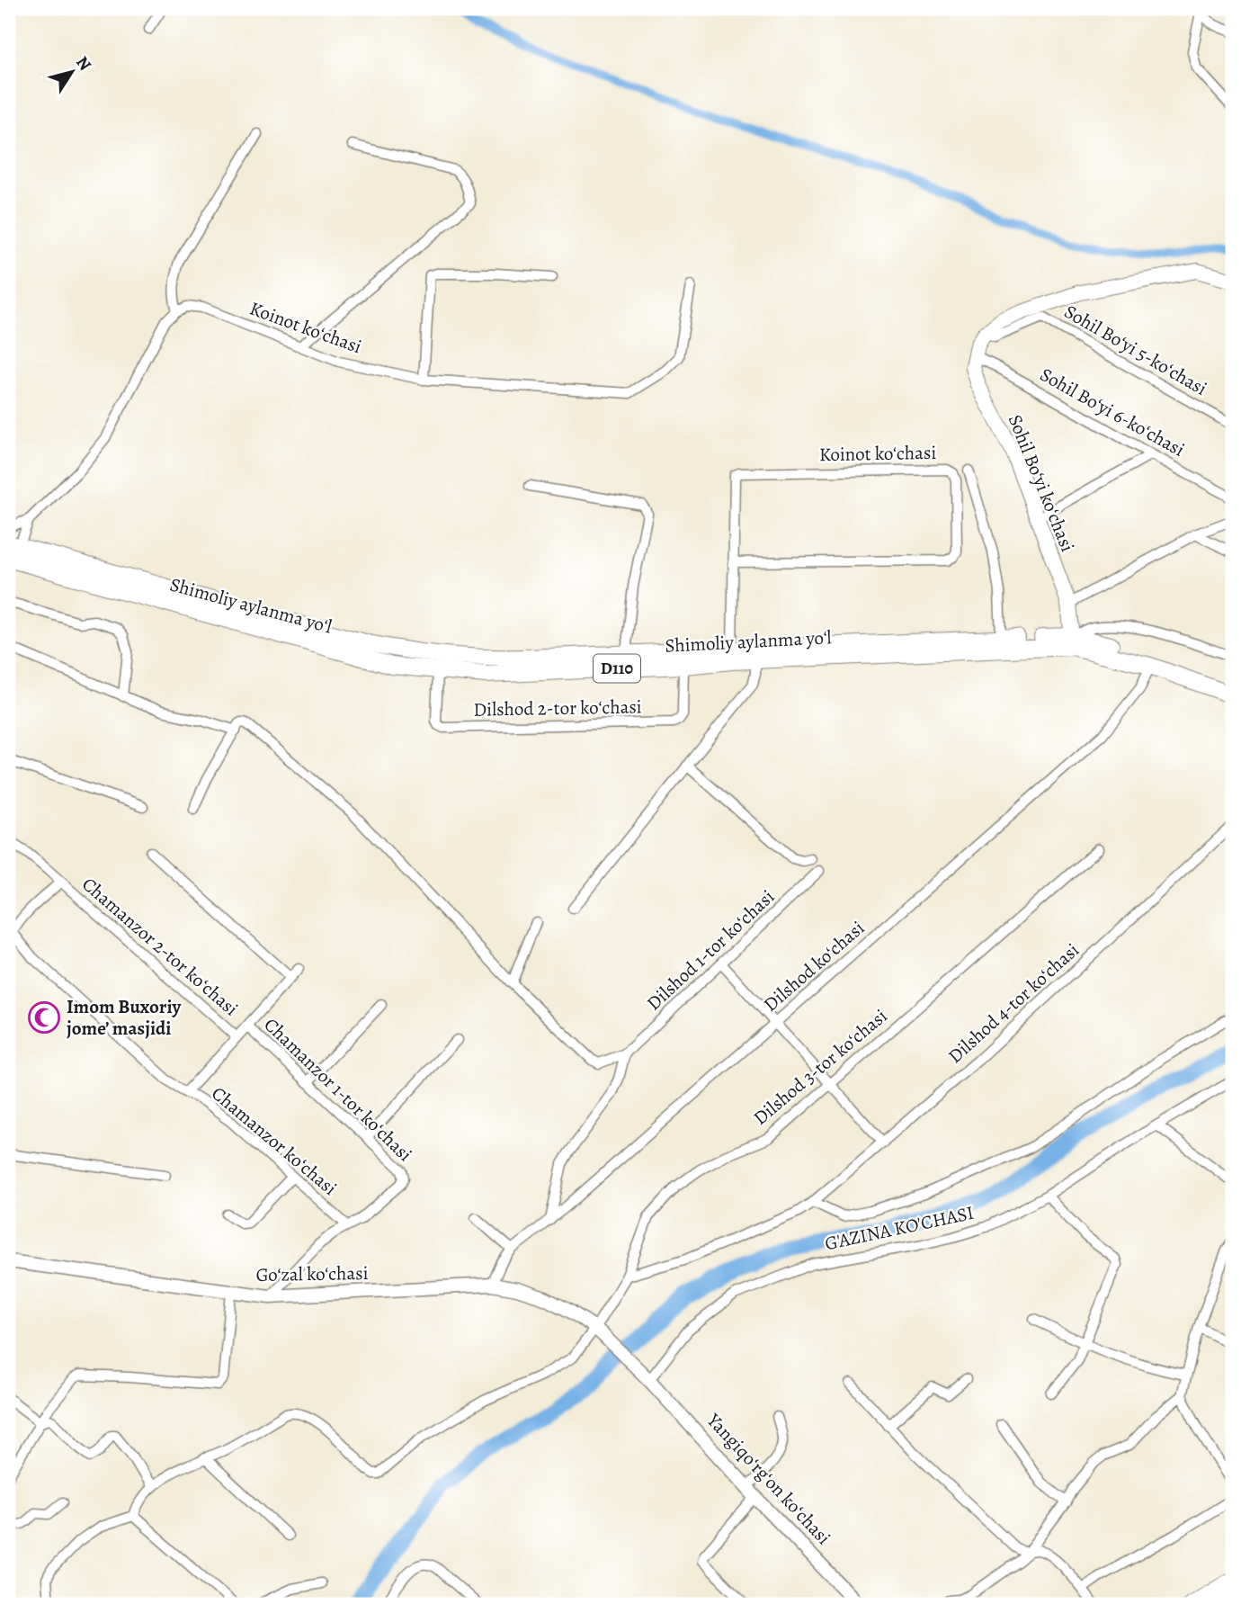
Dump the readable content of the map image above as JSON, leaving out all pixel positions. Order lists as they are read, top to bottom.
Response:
{
  "streets": {
    "main road": ["Sohil Boʻyi koʻchasi", "Shimoliy aylanma yoʻl", "D110"],
    "street": [
      "Koinot koʻchasi",
      "Sohil Boʻyi 5-koʻchasi",
      "Sohil Boʻyi 6-koʻchasi",
      "Dilshod 2-tor koʻchasi",
      "Chamanzor 2-tor koʻchasi",
      "Dilshod 1-tor koʻchasi",
      "Dilshod koʻchasi",
      "Dilshod 4-tor koʻchasi",
      "Dilshod 3-tor koʻchasi",
      "Chamanzor 1-tor koʻchasi",
      "Chamanzor koʻchasi",
      "G'AZINA KO'CHASI",
      "Goʻzal koʻchasi",
      "Yangiqoʻrgʻon koʻchasi"
    ]
  },
  "crossings": [
    ["Koinot koʻchasi", "Shimoliy aylanma yoʻl"],
    ["Sohil Boʻyi 6-koʻchasi", "Sohil Boʻyi koʻchasi"],
    ["Sohil Boʻyi koʻchasi", "Shimoliy aylanma yoʻl"],
    ["Shimoliy aylanma yoʻl", "Dilshod 2-tor koʻchasi"],
    ["Shimoliy aylanma yoʻl", "Dilshod koʻchasi"],
    ["Dilshod koʻchasi", "Goʻzal koʻchasi"],
    ["Dilshod 4-tor koʻchasi", "Dilshod 3-tor koʻchasi"],
    ["Dilshod 3-tor koʻchasi", "Goʻzal koʻchasi"],
    ["Chamanzor 1-tor koʻchasi", "Chamanzor koʻchasi"],
    ["G'AZINA KO'CHASI", "Yangiqoʻrgʻon koʻchasi"],
    ["Goʻzal koʻchasi", "Yangiqoʻrgʻon koʻchasi"]
  ],
  "places": {
    "mosque": ["Imom Buxoriy jome’ masjidi"]
  },
  "north": "top right"
}
